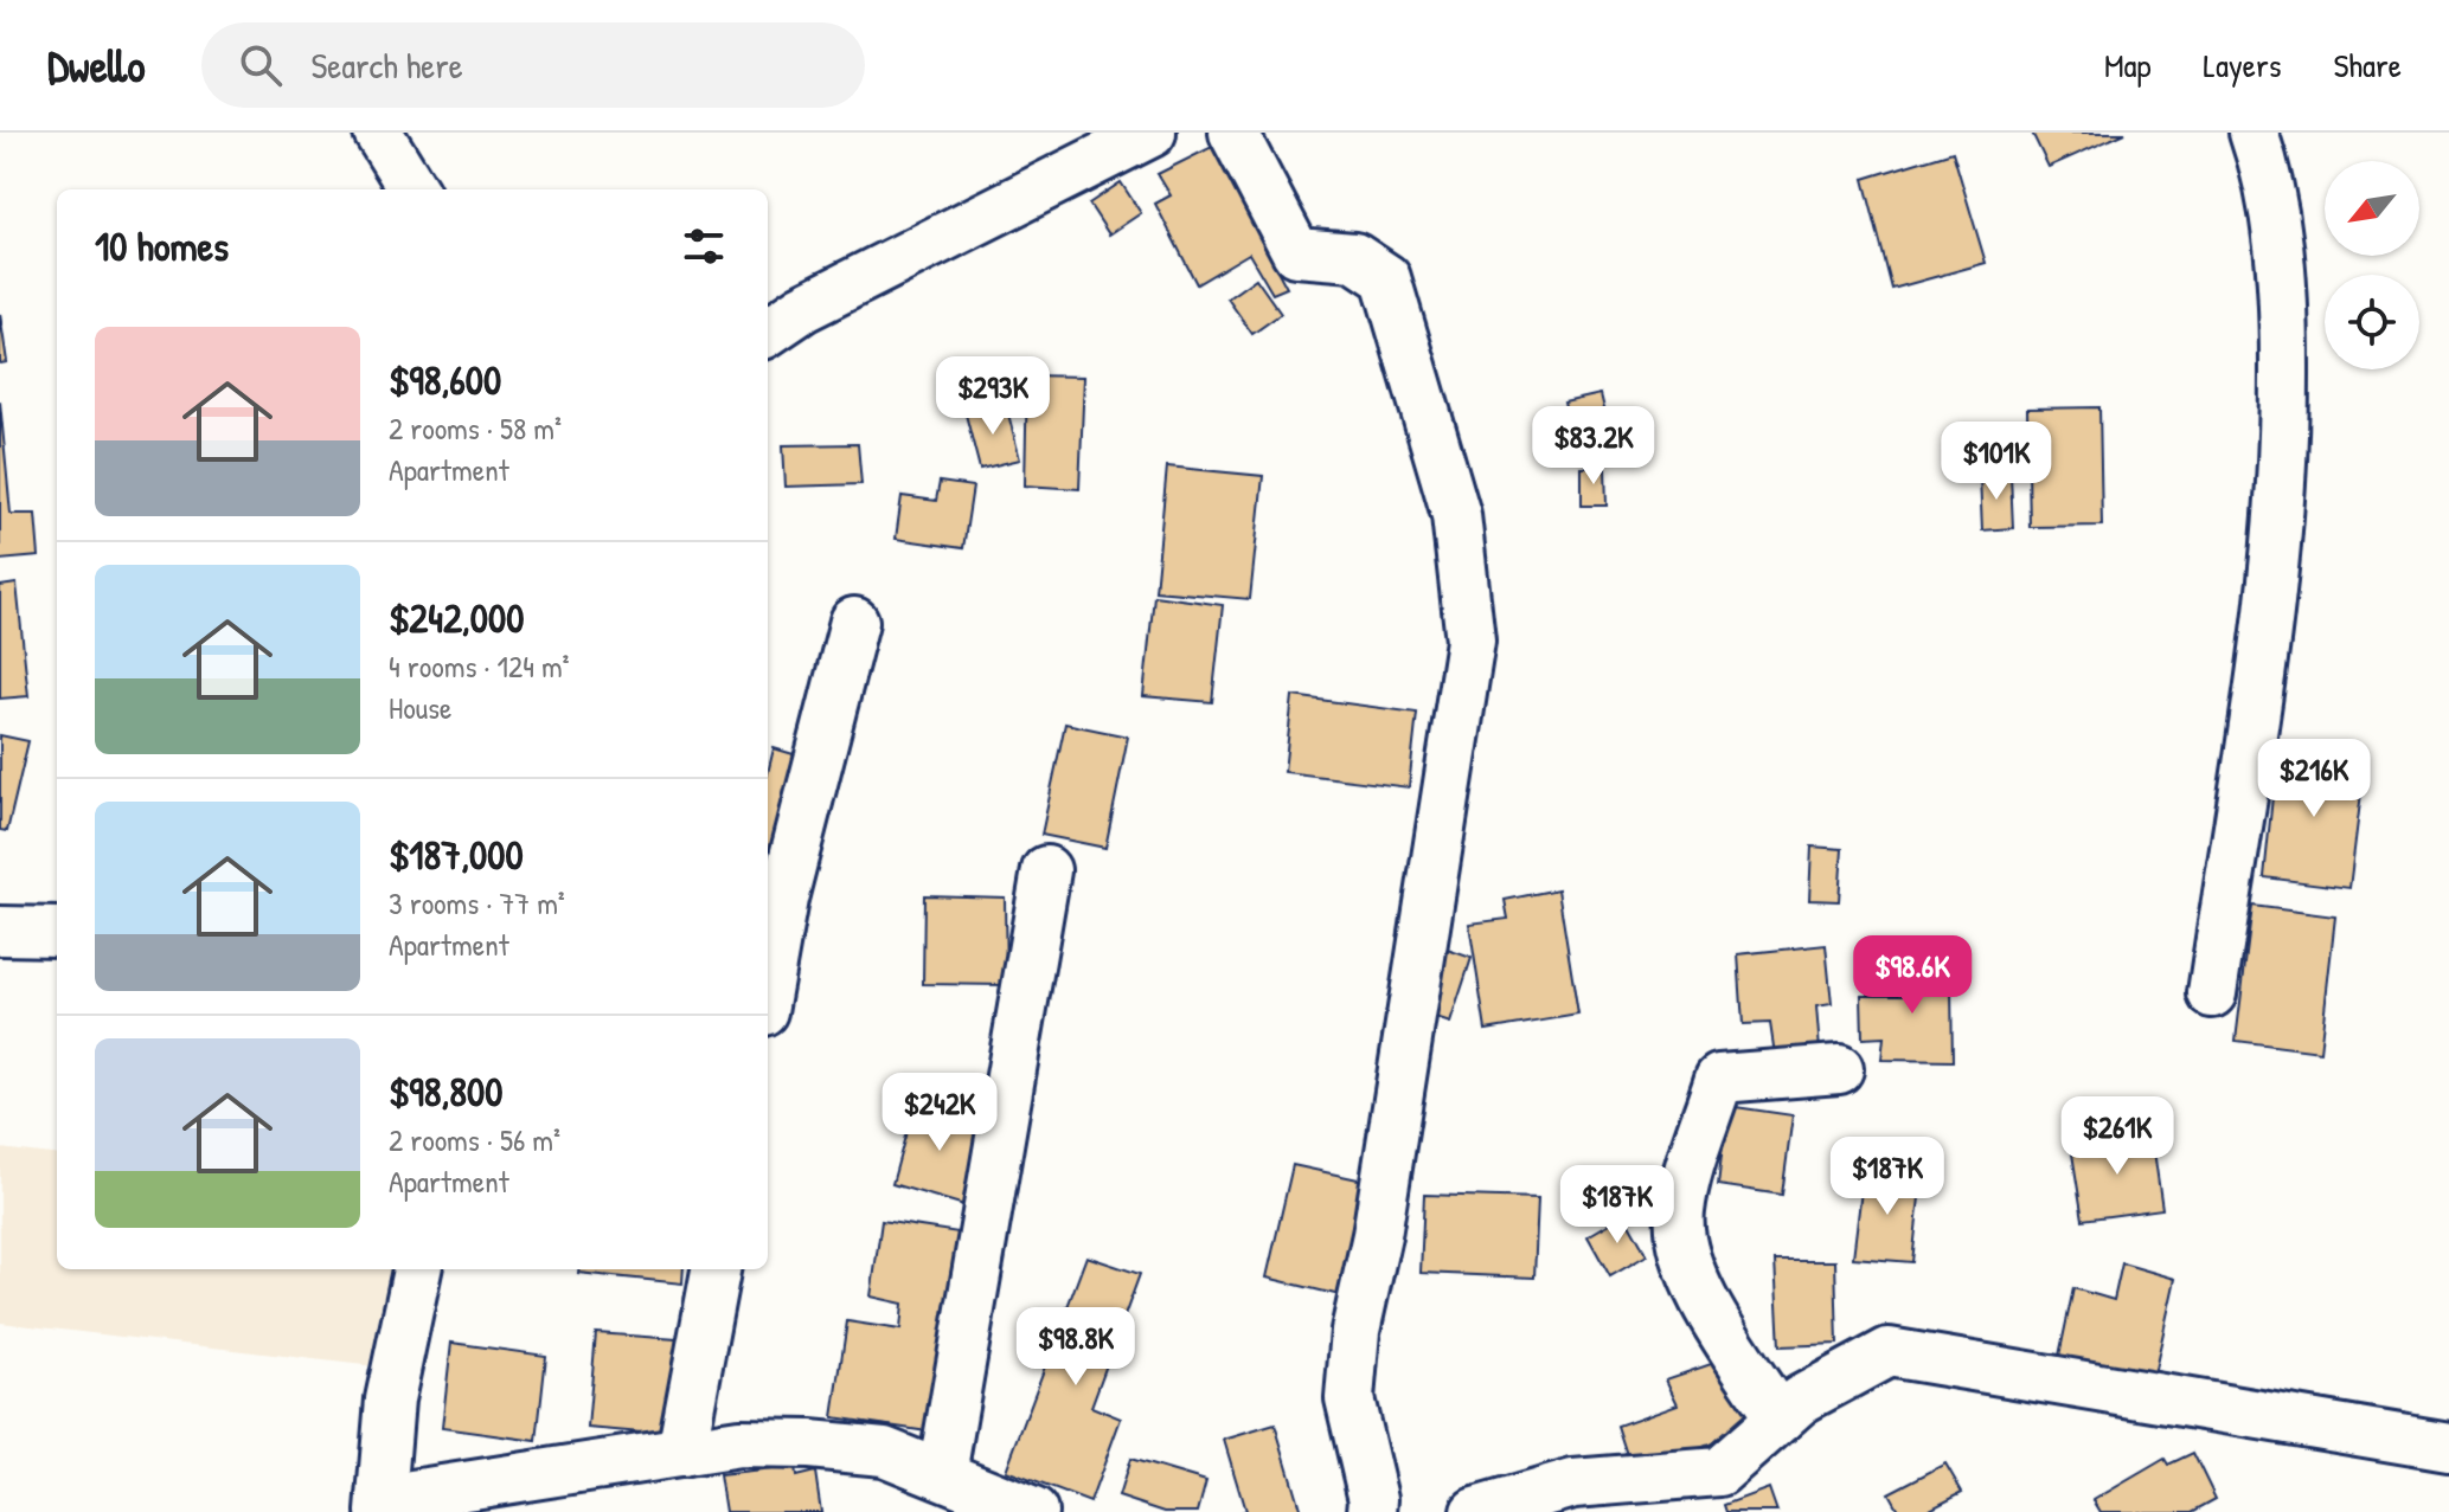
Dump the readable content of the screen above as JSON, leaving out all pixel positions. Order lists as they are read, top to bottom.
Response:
{
  "north": "bottom left",
  "page": {
    "header": "Dwello",
    "search": "Search here",
    "nav": ["Map", "Layers", "Share"],
    "heading": "10 homes",
    "list": [
      {
        "name": "$98,600",
        "note": "2 rooms · 58 m² · Apartment"
      },
      {
        "name": "$242,000",
        "note": "4 rooms · 124 m² · House"
      },
      {
        "name": "$187,000",
        "note": "3 rooms · 77 m² · Apartment"
      },
      {
        "name": "$98,800",
        "note": "2 rooms · 56 m² · Apartment"
      }
    ],
    "price": [
      "$293K",
      "$83.2K",
      "$101K",
      "$216K",
      "$98.6K",
      "$242K",
      "$261K",
      "$187K",
      "$187K",
      "$98.8K"
    ]
  }
}
